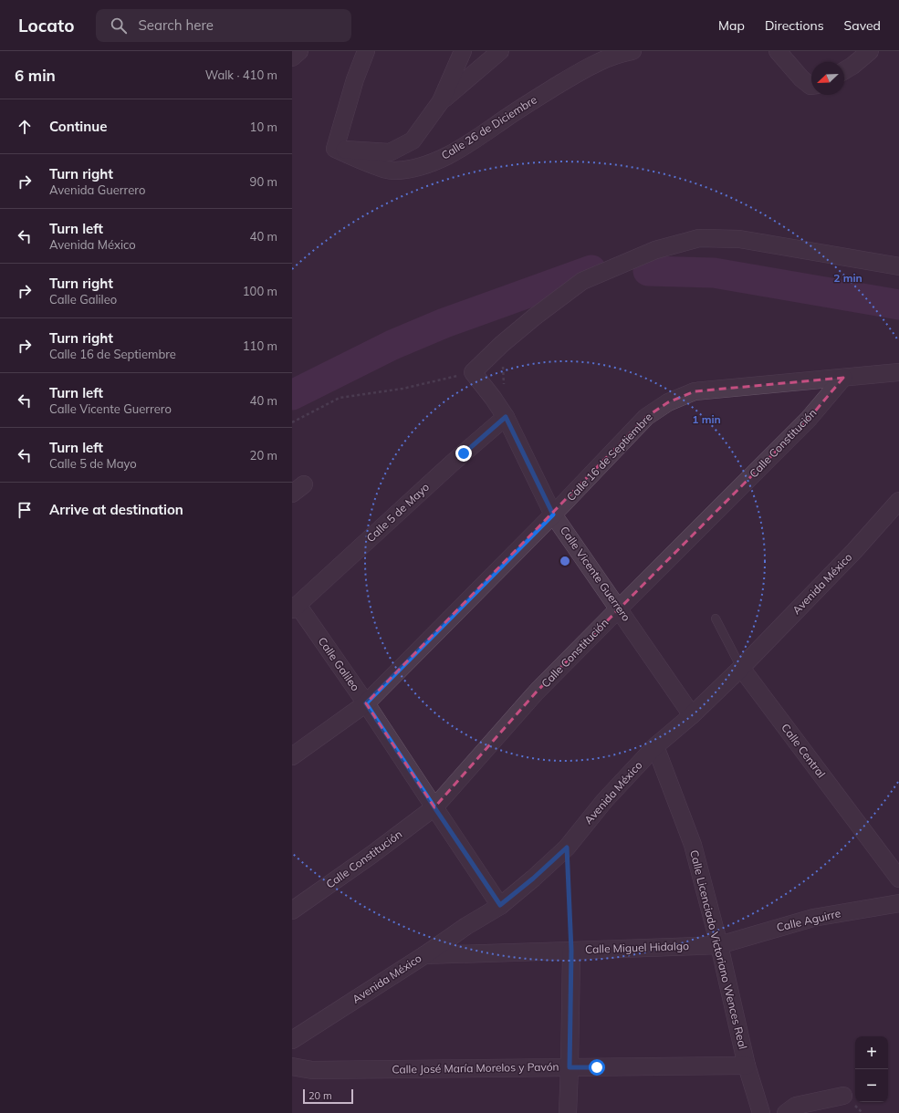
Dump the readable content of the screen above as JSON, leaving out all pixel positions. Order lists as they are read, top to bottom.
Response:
{
  "streets": {
    "street": [
      "Calle 26 de Diciembre",
      "Calle Constitución",
      "Calle 16 de Septiembre",
      "Calle 5 de Mayo",
      "Calle Vicente Guerrero",
      "Avenida México",
      "Calle Galileo",
      "Calle Central",
      "Calle Aguirre",
      "Calle Miguel Hidalgo",
      "Calle Licenciado Victoriano Wences Real",
      "Calle José María Morelos y Pavón"
    ]
  },
  "crossings": [
    ["Calle Constitución", "Calle 16 de Septiembre"],
    ["Calle Constitución", "Calle Vicente Guerrero"],
    ["Calle Constitución", "Calle Galileo"],
    ["Calle 16 de Septiembre", "Calle Vicente Guerrero"],
    ["Calle 16 de Septiembre", "Calle Galileo"],
    ["Calle 5 de Mayo", "Calle Vicente Guerrero"],
    ["Calle 5 de Mayo", "Calle Galileo"],
    ["Calle Vicente Guerrero", "Avenida México"],
    ["Avenida México", "Calle Galileo"],
    ["Avenida México", "Calle Central"],
    ["Avenida México", "Calle Miguel Hidalgo"],
    ["Avenida México", "Calle Licenciado Victoriano Wences Real"],
    ["Calle Aguirre", "Calle Miguel Hidalgo"],
    ["Calle Aguirre", "Calle Licenciado Victoriano Wences Real"],
    ["Calle Miguel Hidalgo", "Calle Licenciado Victoriano Wences Real"],
    ["Calle Licenciado Victoriano Wences Real", "Calle José María Morelos y Pavón"]
  ],
  "scale_bar": "20 m",
  "north": "bottom left",
  "page": {
    "header": "Locato",
    "search": "Search here",
    "nav": ["Map", "Directions", "Saved"],
    "heading": ["6 min", "Walk · 410 m"],
    "list": [
      ["Continue", "10 m"],
      ["Turn right", "Avenida Guerrero", "90 m"],
      ["Turn left", "Avenida México", "40 m"],
      ["Turn right", "Calle Galileo", "100 m"],
      ["Turn right", "Calle 16 de Septiembre", "110 m"],
      ["Turn left", "Calle Vicente Guerrero", "40 m"],
      ["Turn left", "Calle 5 de Mayo", "20 m"],
      "Arrive at destination"
    ],
    "map_buttons": ["+", "−"],
    "scale": "20 m"
  },
  "rings": ["2 min", "1 min"]
}
